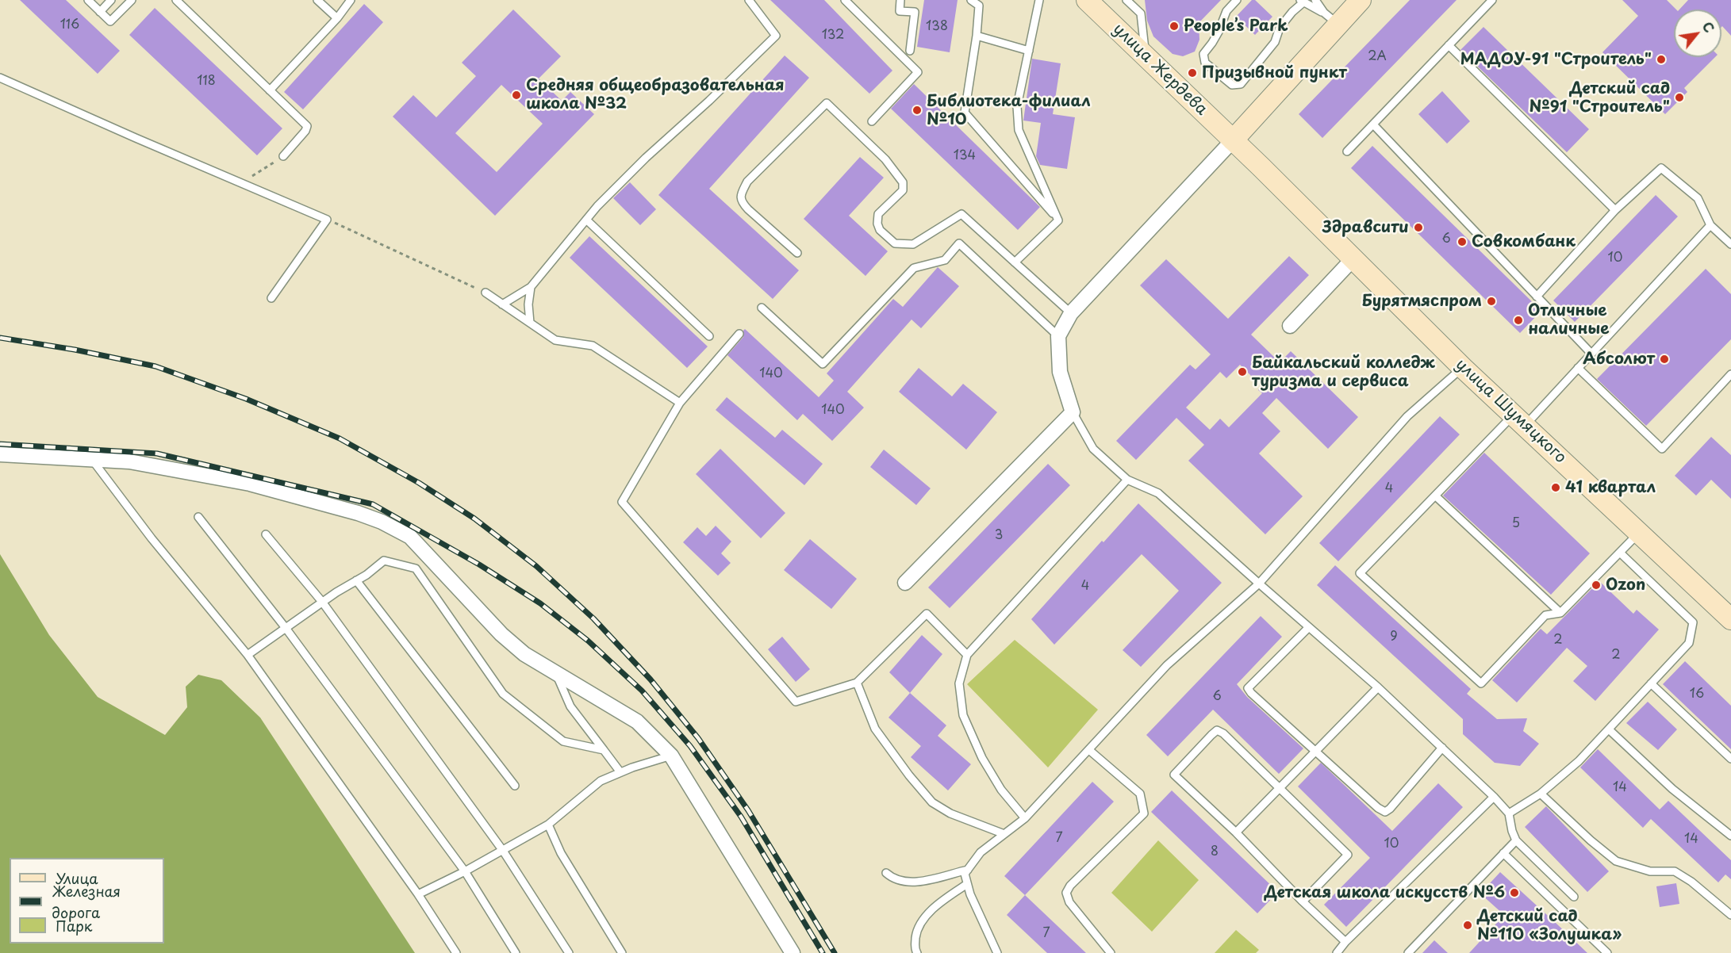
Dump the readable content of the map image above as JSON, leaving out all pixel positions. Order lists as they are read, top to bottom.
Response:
{
  "streets": {
    "main road": ["улица Жердева", "улица Шумяцкого"]
  },
  "crossings": [
    ["улица Жердева", "улица Шумяцкого"]
  ],
  "places": [
    "People’s Park",
    "МАДОУ-91 \"Строитель\"",
    "Призывной пункт",
    "Средняя общеобразовательная школа №32",
    "Детский сад №91 \"Строитель\"",
    "Библиотека-филиал №10",
    "Здравсити",
    "Совкомбанк",
    "Бурятмяспром",
    "Отличные наличные",
    "Абсолют",
    "Байкальский колледж туризма и сервиса",
    "41 квартал",
    "Ozon",
    "Детская школа искусств №6",
    "Детский сад №110 «Золушка»"
  ],
  "house_numbers": [
    "116",
    "138",
    "132",
    "2А",
    "118",
    "134",
    "6",
    "10",
    "140",
    "140",
    "4",
    "5",
    "3",
    "4",
    "9",
    "2",
    "2",
    "16",
    "6",
    "14",
    "7",
    "14",
    "10",
    "8",
    "7"
  ],
  "legend": ["Улица", "Железная дорога", "Парк"],
  "north": "top right"
}
